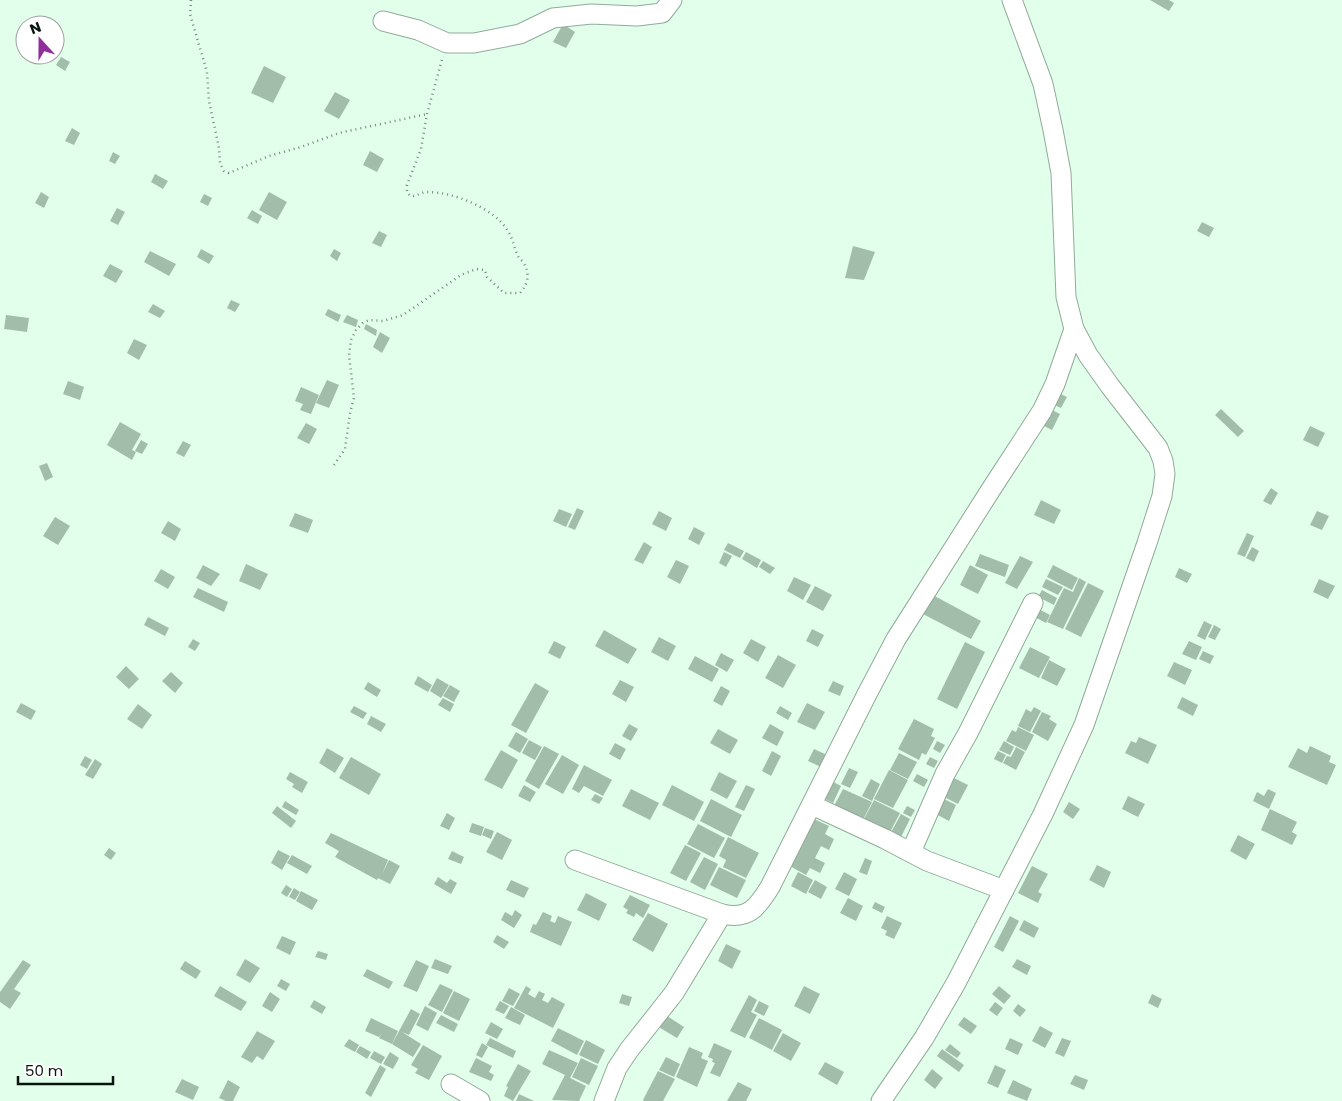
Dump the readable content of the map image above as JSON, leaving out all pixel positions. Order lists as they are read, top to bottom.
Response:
{
  "scale_bar": "50 m",
  "north": "top"
}
